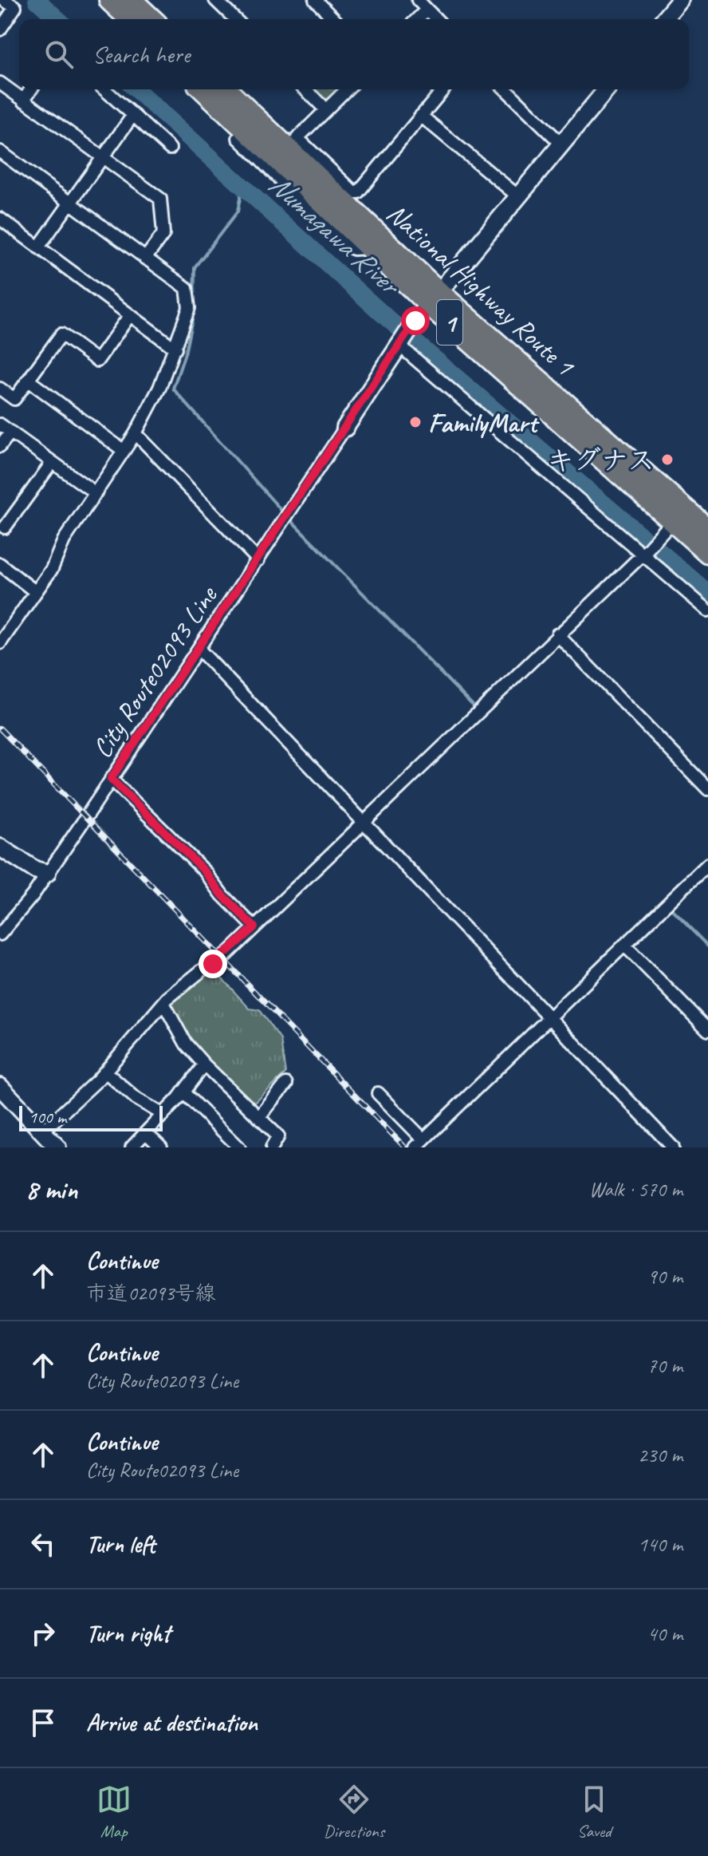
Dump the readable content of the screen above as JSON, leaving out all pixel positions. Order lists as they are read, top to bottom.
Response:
{
  "streets": {
    "highway": ["National Highway Route 1", "1"],
    "street": ["City Route02093 Line"]
  },
  "water": ["Numagawa River"],
  "places": ["FamilyMart", "キグナス"],
  "scale_bar": "100 m",
  "page": {
    "search": "Search here",
    "scale": "100 m",
    "heading": ["8 min", "Walk · 570 m"],
    "list": [
      ["Continue", "市道02093号線", "90 m"],
      ["Continue", "City Route02093 Line", "70 m"],
      ["Continue", "City Route02093 Line", "230 m"],
      ["Turn left", "140 m"],
      ["Turn right", "40 m"],
      "Arrive at destination"
    ],
    "nav": ["Map", "Directions", "Saved"]
  }
}
